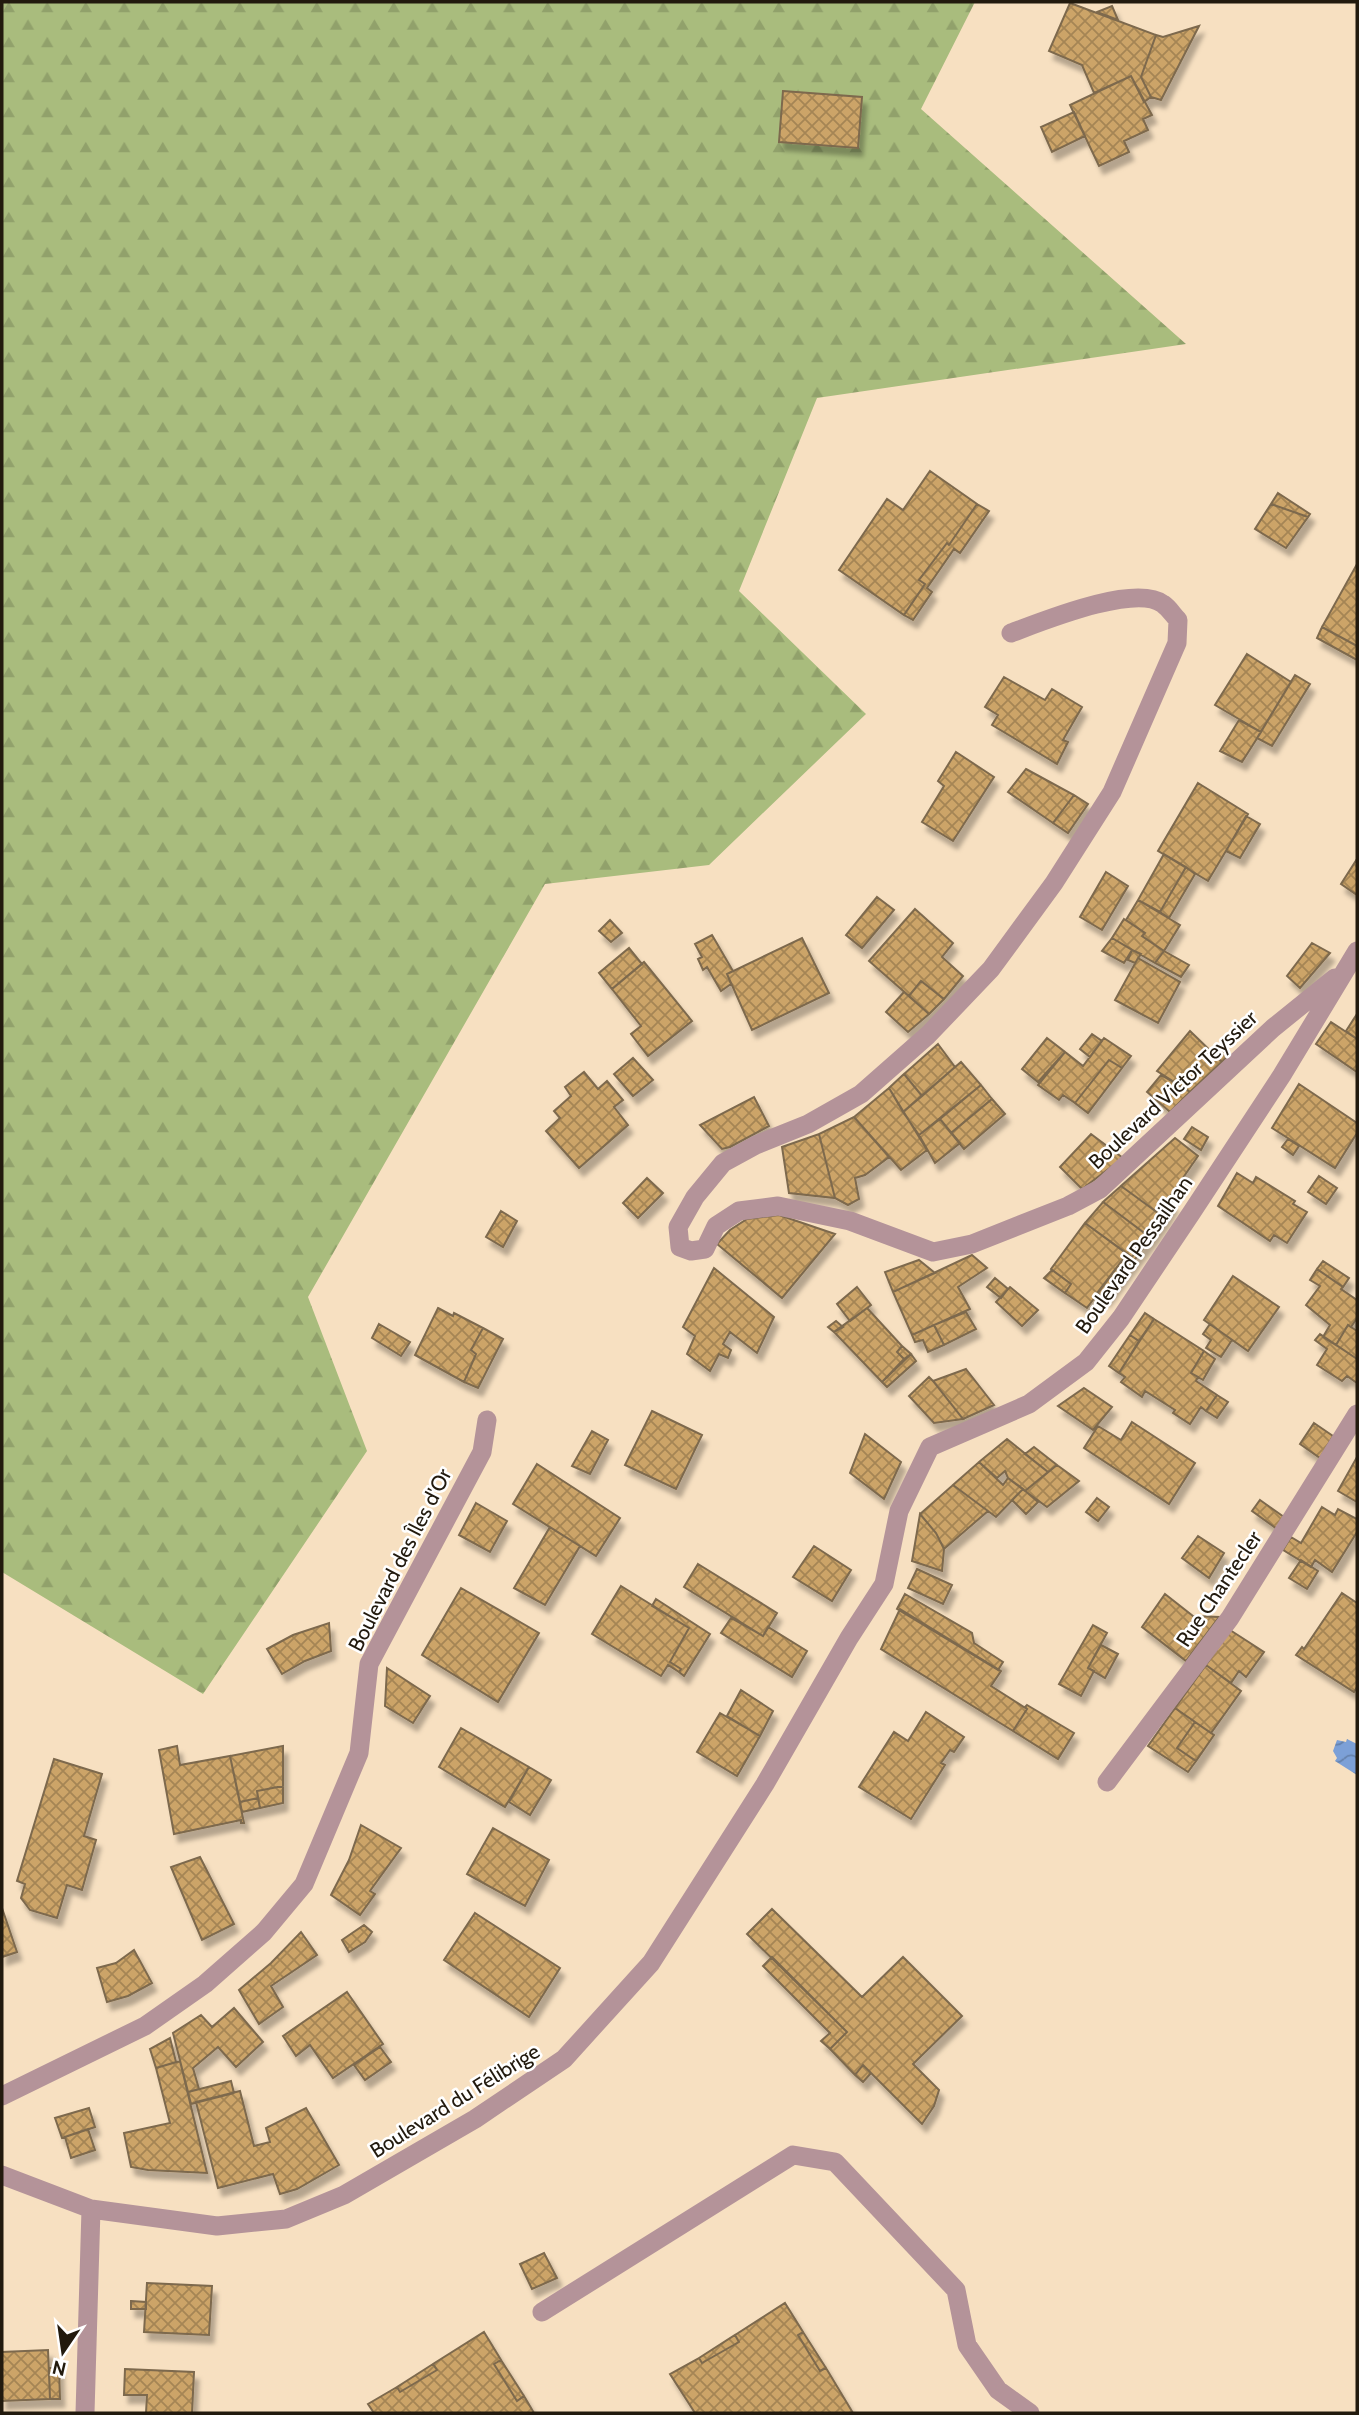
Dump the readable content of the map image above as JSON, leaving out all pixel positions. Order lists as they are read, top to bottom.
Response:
{
  "streets": {
    "street": [
      "Boulevard Victor Teyssier",
      "Boulevard Pessailhan",
      "Boulevard des Îles d'Or",
      "Rue Chantecler",
      "Boulevard du Félibrige"
    ]
  },
  "crossings": [
    ["Boulevard Victor Teyssier", "Boulevard Pessailhan"],
    ["Boulevard Pessailhan", "Boulevard du Félibrige"]
  ],
  "north": "bottom"
}
